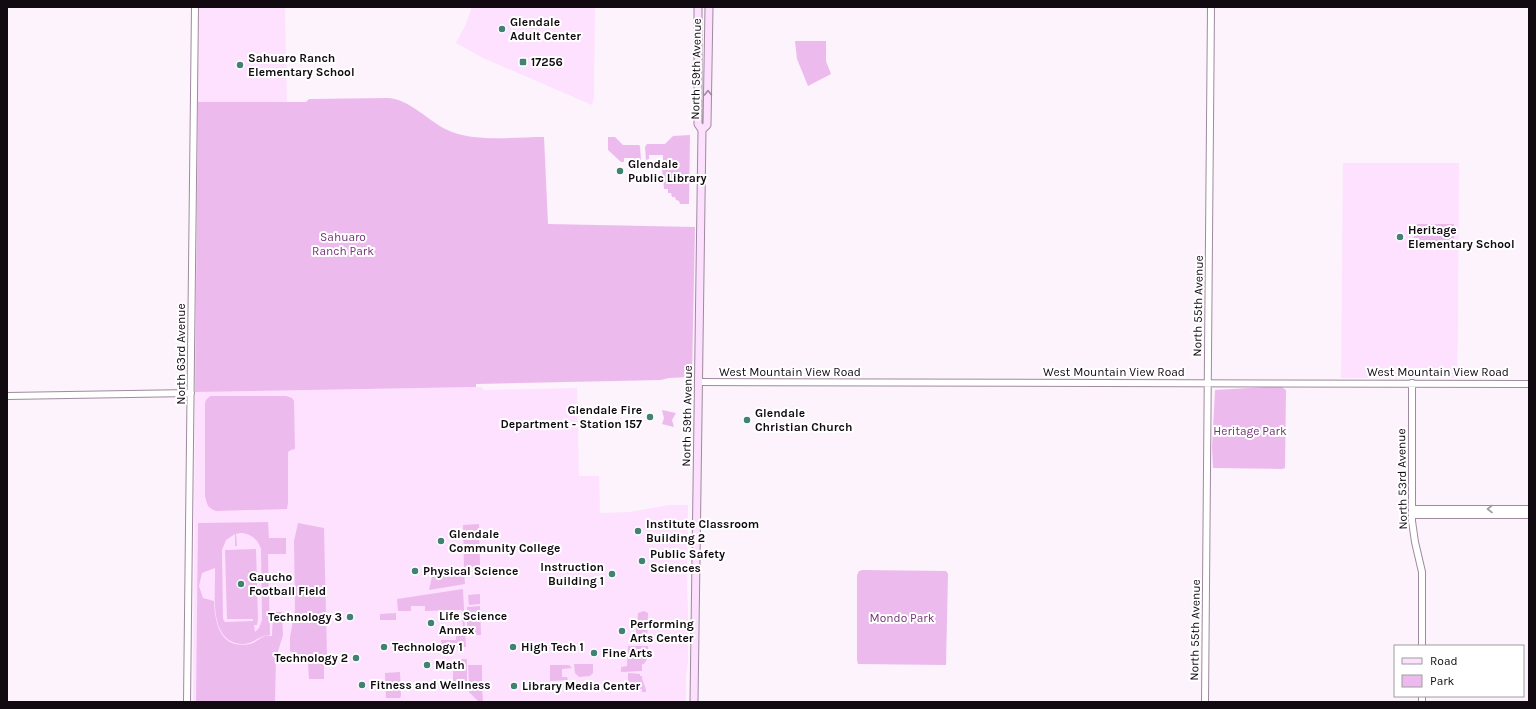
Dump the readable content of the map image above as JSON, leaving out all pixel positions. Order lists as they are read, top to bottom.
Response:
{
  "streets": {
    "main road": ["North 59th Avenue"],
    "street": [
      "North 55th Avenue",
      "North 63rd Avenue",
      "West Mountain View Road",
      "North 53rd Avenue"
    ]
  },
  "crossings": [
    ["North 59th Avenue", "West Mountain View Road"],
    ["North 55th Avenue", "West Mountain View Road"],
    ["West Mountain View Road", "North 53rd Avenue"]
  ],
  "parks": ["Sahuaro Ranch Park", "Heritage Park", "Mondo Park"],
  "places": {
    "other": [
      "Glendale Adult Center",
      "Sahuaro Ranch Elementary School",
      "Glendale Public Library",
      "Heritage Elementary School",
      "Glendale Fire Department - Station 157",
      "Glendale Christian Church",
      "Institute Classroom Building 2",
      "Glendale Community College",
      "Public Safety Sciences",
      "Physical Science",
      "Instruction Building 1",
      "Gaucho Football Field",
      "Technology 3",
      "Life Science Annex",
      "Performing Arts Center",
      "Technology 1",
      "High Tech 1",
      "Fine Arts",
      "Technology 2",
      "Math",
      "Fitness and Wellness",
      "Library Media Center"
    ],
    "transit": ["17256"]
  },
  "legend": ["Road", "Park"]
}
